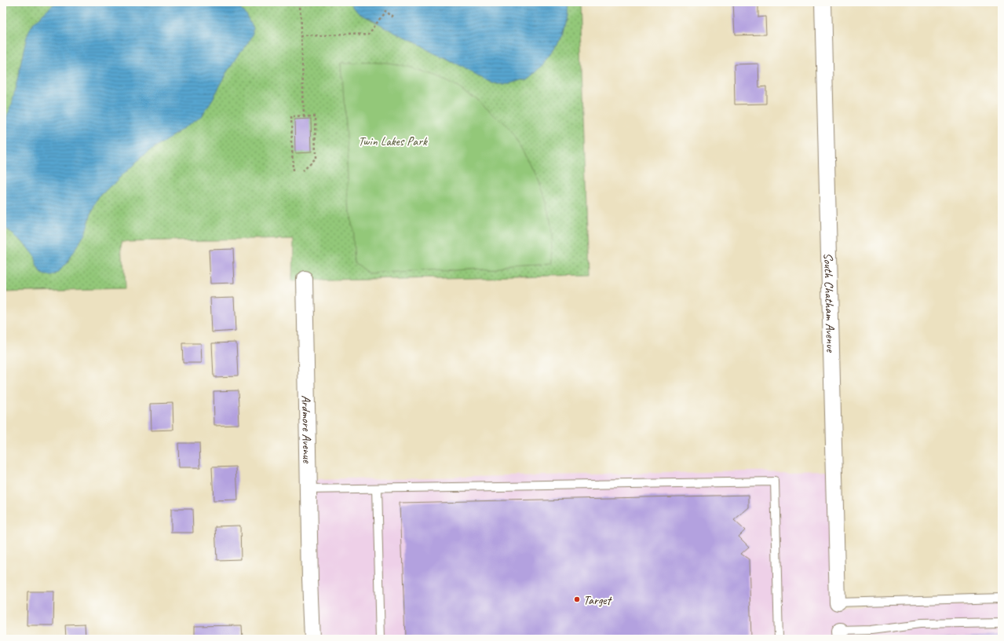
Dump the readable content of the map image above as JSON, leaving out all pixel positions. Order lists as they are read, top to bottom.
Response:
{
  "streets": {
    "street": ["South Chatham Avenue", "Ardmore Avenue"]
  },
  "parks": ["Twin Lakes Park"],
  "places": ["Target"]
}
